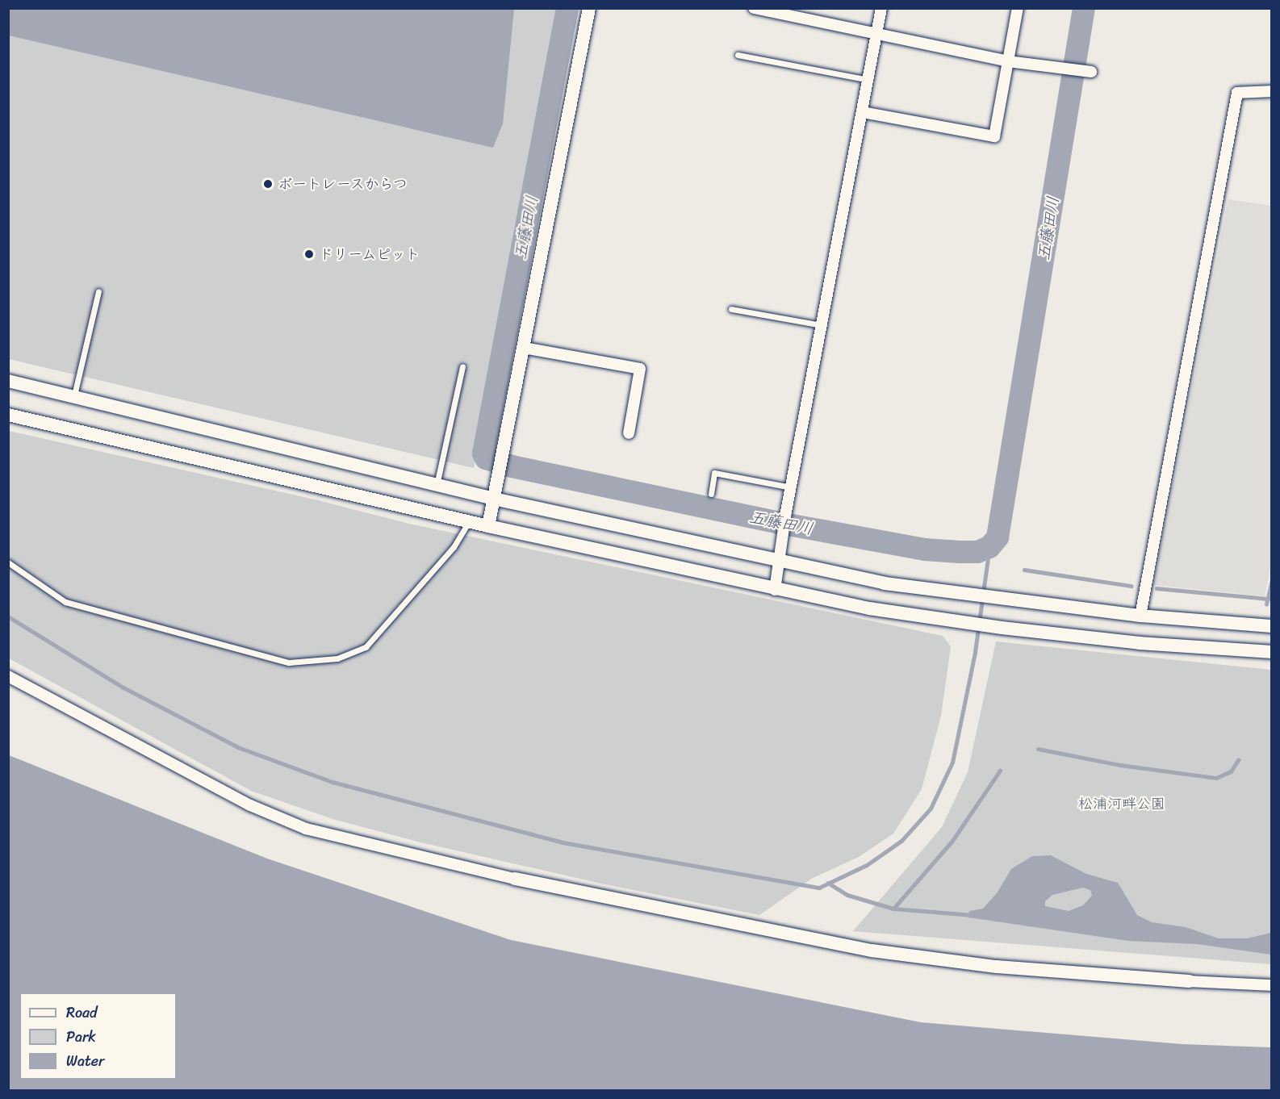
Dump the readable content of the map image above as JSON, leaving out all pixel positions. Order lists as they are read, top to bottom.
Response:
{
  "water": ["五藤田川"],
  "parks": ["松浦河畔公園"],
  "places": ["ボートレースからつ", "ドリームピット"],
  "legend": ["Road", "Park", "Water"]
}
